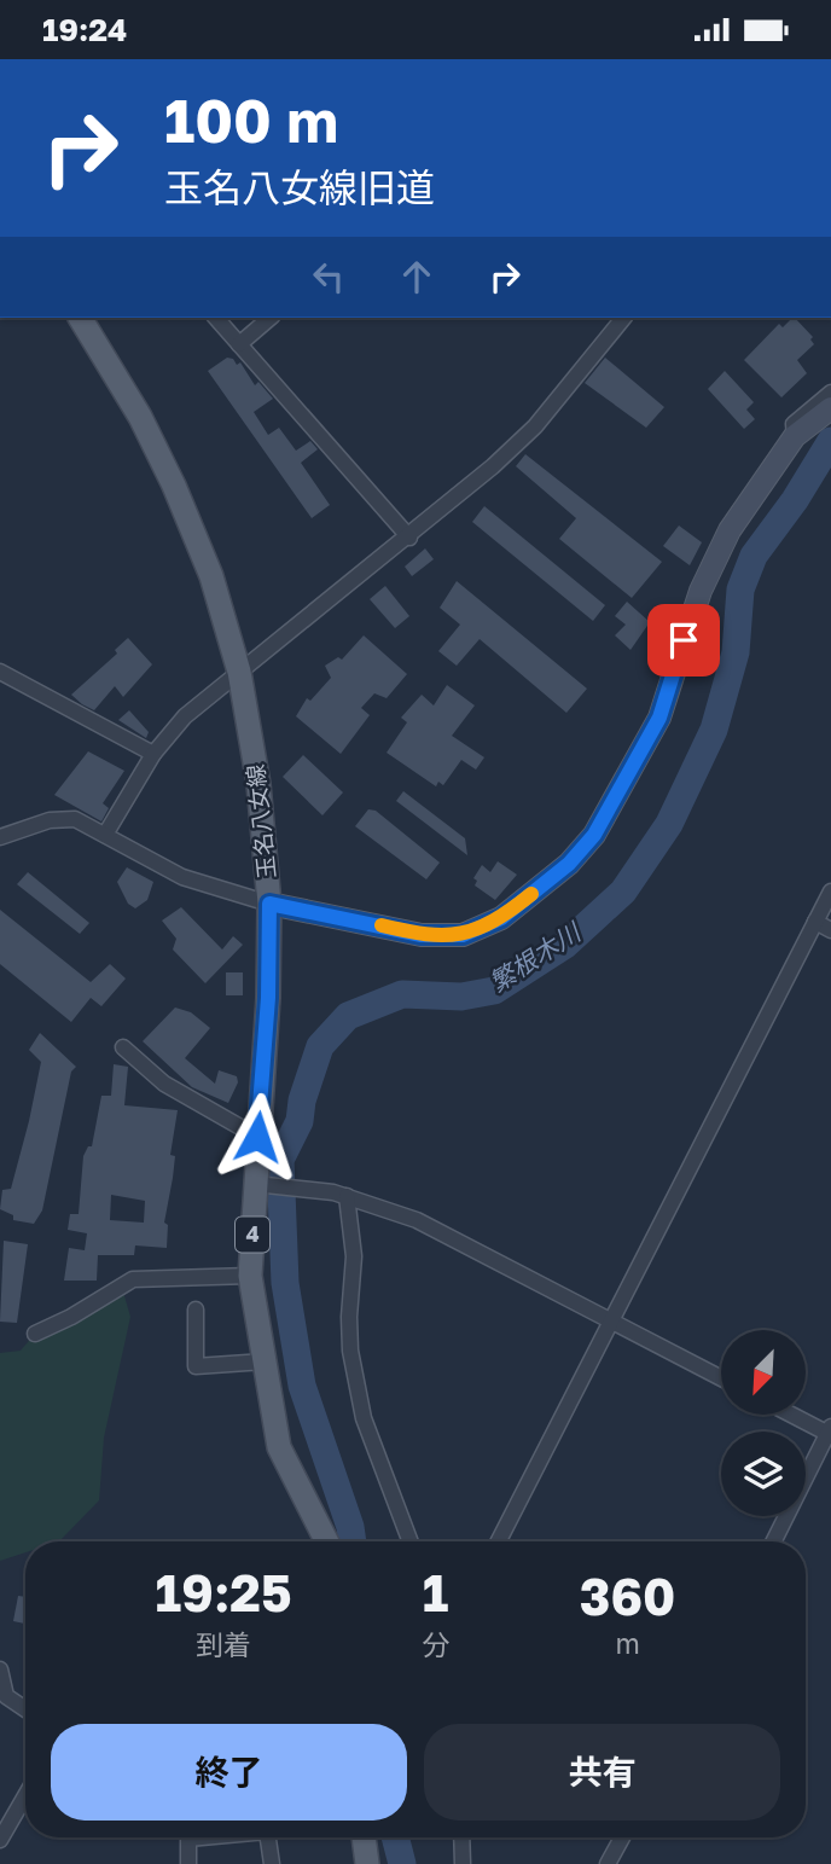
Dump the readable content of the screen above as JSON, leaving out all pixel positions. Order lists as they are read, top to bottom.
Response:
{
  "streets": {
    "main road": ["玉名八女線", "4"]
  },
  "water": ["繁根木川"],
  "north": "bottom left",
  "page": {
    "status": "19:24",
    "turn": ["100 m", "玉名八女線旧道"],
    "eta": [
      "19:25",
      "到着",
      "1",
      "分",
      "360",
      "m"
    ],
    "buttons": ["終了", "共有"]
  }
}
